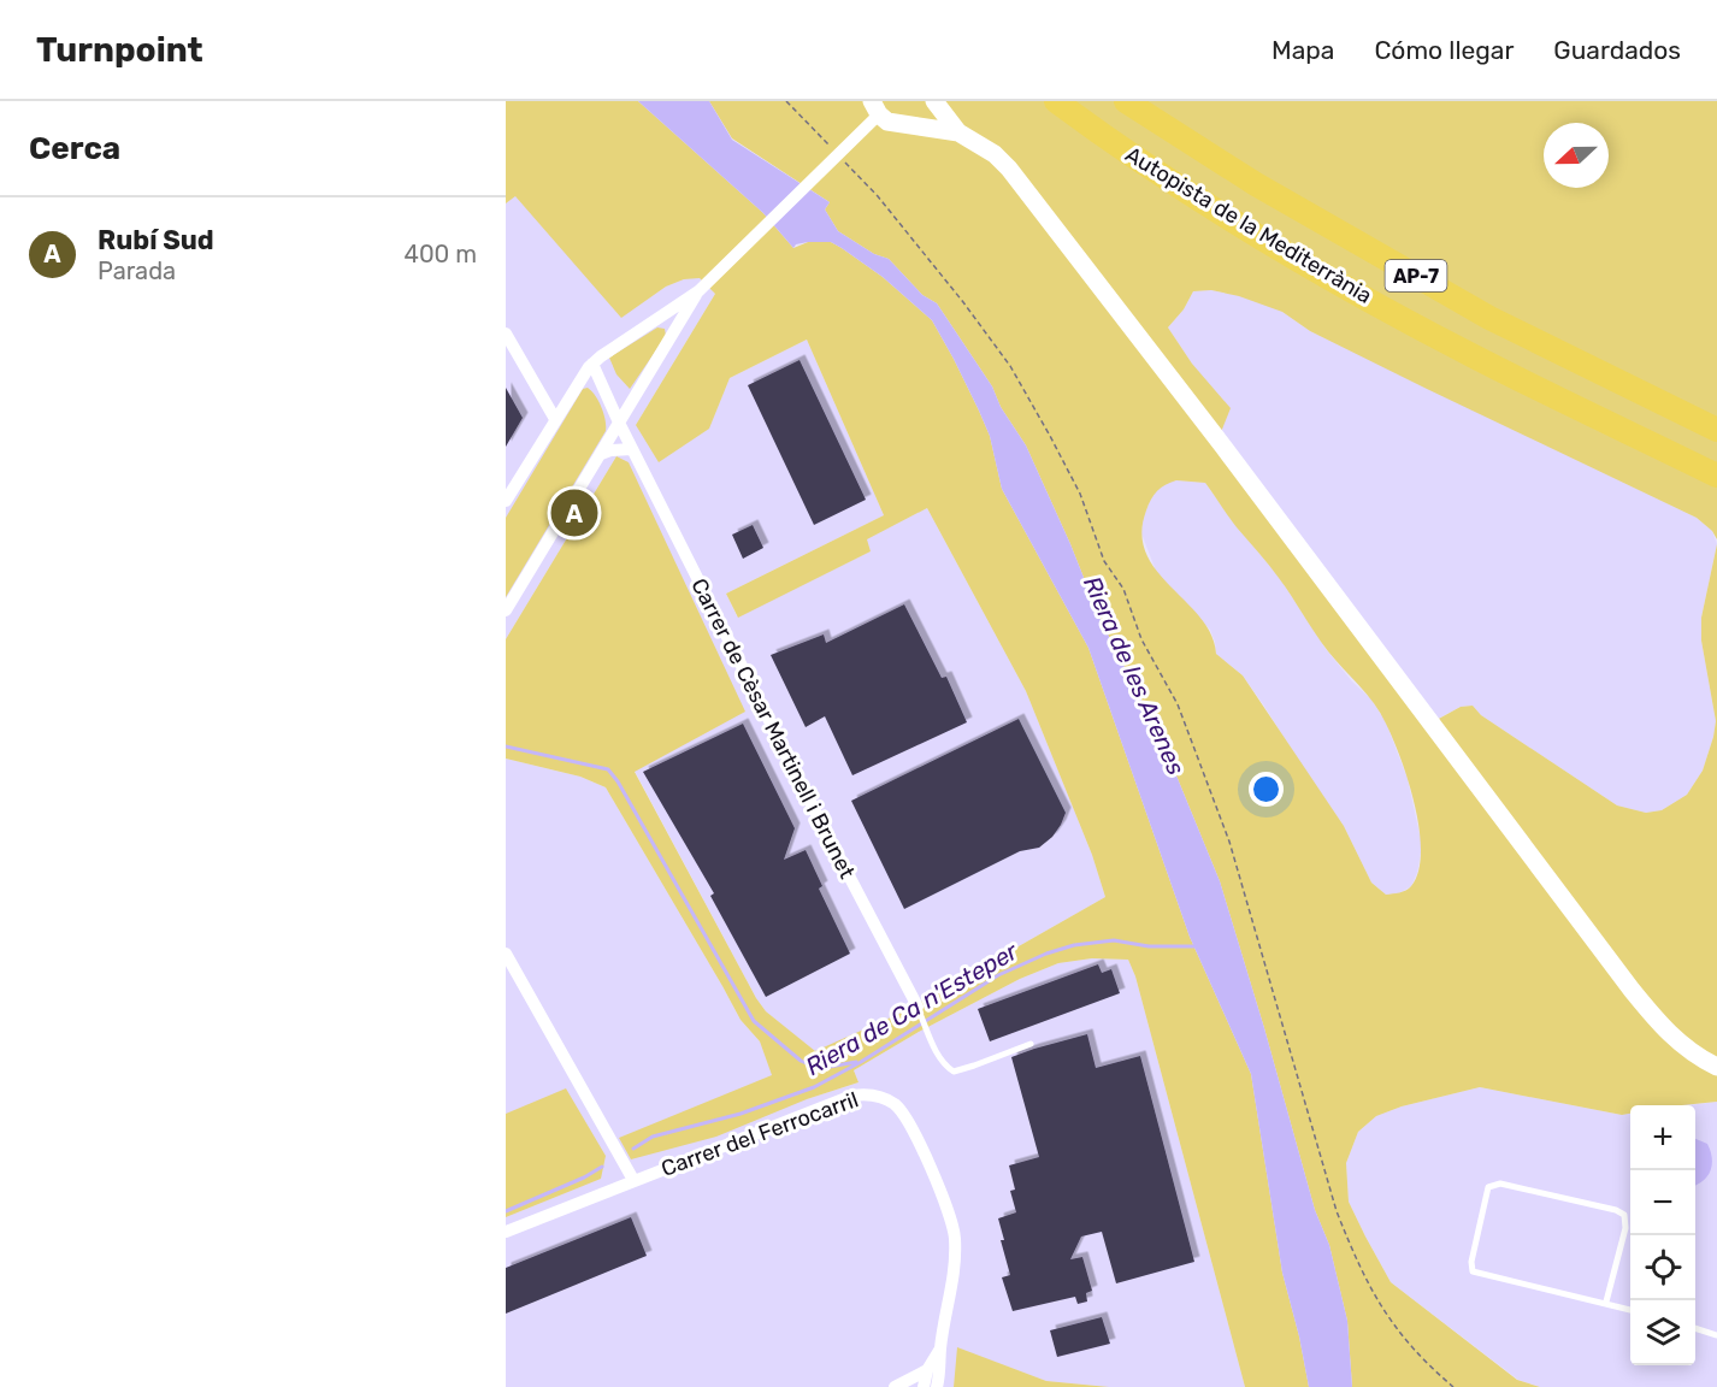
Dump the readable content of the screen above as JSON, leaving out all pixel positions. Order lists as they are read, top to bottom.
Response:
{
  "streets": {
    "highway": ["Autopista de la Mediterrània", "AP-7"],
    "street": ["Carrer de Cèsar Martinell i Brunet", "Carrer del Ferrocarril"]
  },
  "water": ["Riera de les Arenes", "Riera de Ca n'Esteper"],
  "north": "left",
  "page": {
    "header": "Turnpoint",
    "nav": ["Mapa", "Cómo llegar", "Guardados"],
    "heading": "Cerca",
    "list": [
      {
        "mark": "A",
        "name": "Rubí Sud",
        "note": "Parada",
        "value": "400 m"
      }
    ],
    "pins": "A",
    "map_buttons": ["+", "−"]
  }
}
